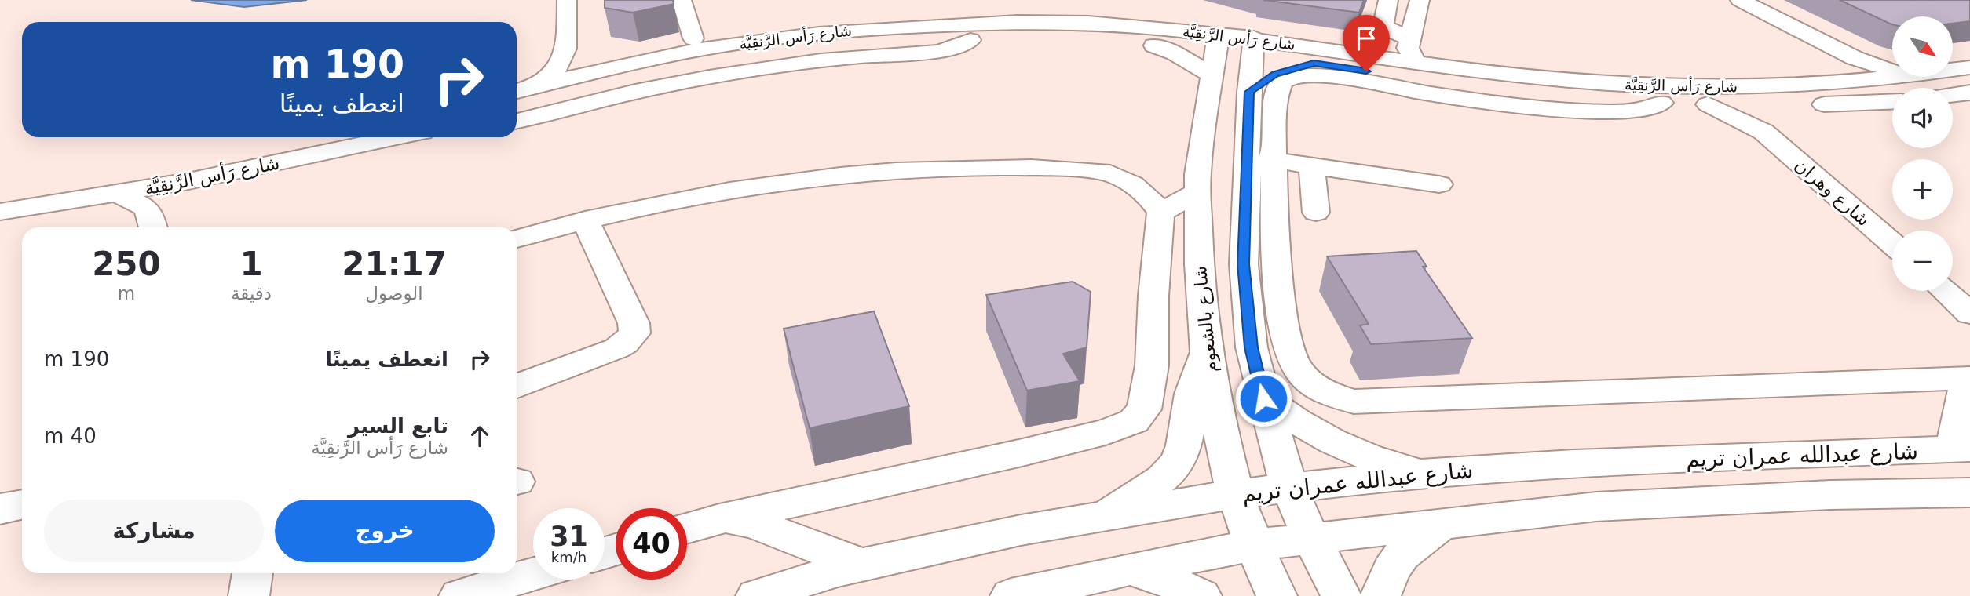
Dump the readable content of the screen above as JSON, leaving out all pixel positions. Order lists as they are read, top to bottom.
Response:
{
  "streets": {
    "street": [
      "شارع رَأس الرَّنقِيَّة",
      "شارع وهران",
      "شارع بالشعوم",
      "شارع عبدالله عمران تريم"
    ]
  },
  "crossings": [
    ["شارع رَأس الرَّنقِيَّة", "شارع وهران"],
    ["شارع رَأس الرَّنقِيَّة", "شارع بالشعوم"],
    ["شارع بالشعوم", "شارع عبدالله عمران تريم"]
  ],
  "north": "bottom right",
  "page": {
    "map_buttons": ["+", "−"],
    "turn": ["190 m", "انعطف يمينًا"],
    "eta": [
      "21:17",
      "الوصول",
      "1",
      "دقيقة",
      "250",
      "m"
    ],
    "list": [
      {
        "name": "انعطف يمينًا",
        "value": "190 m"
      },
      {
        "name": "تابع السير",
        "note": "شارع رَأس الرَّنقِيَّة",
        "value": "40 m"
      }
    ],
    "buttons": ["خروج", "مشاركة"],
    "speed": "31 km/h",
    "limit": "40"
  }
}
